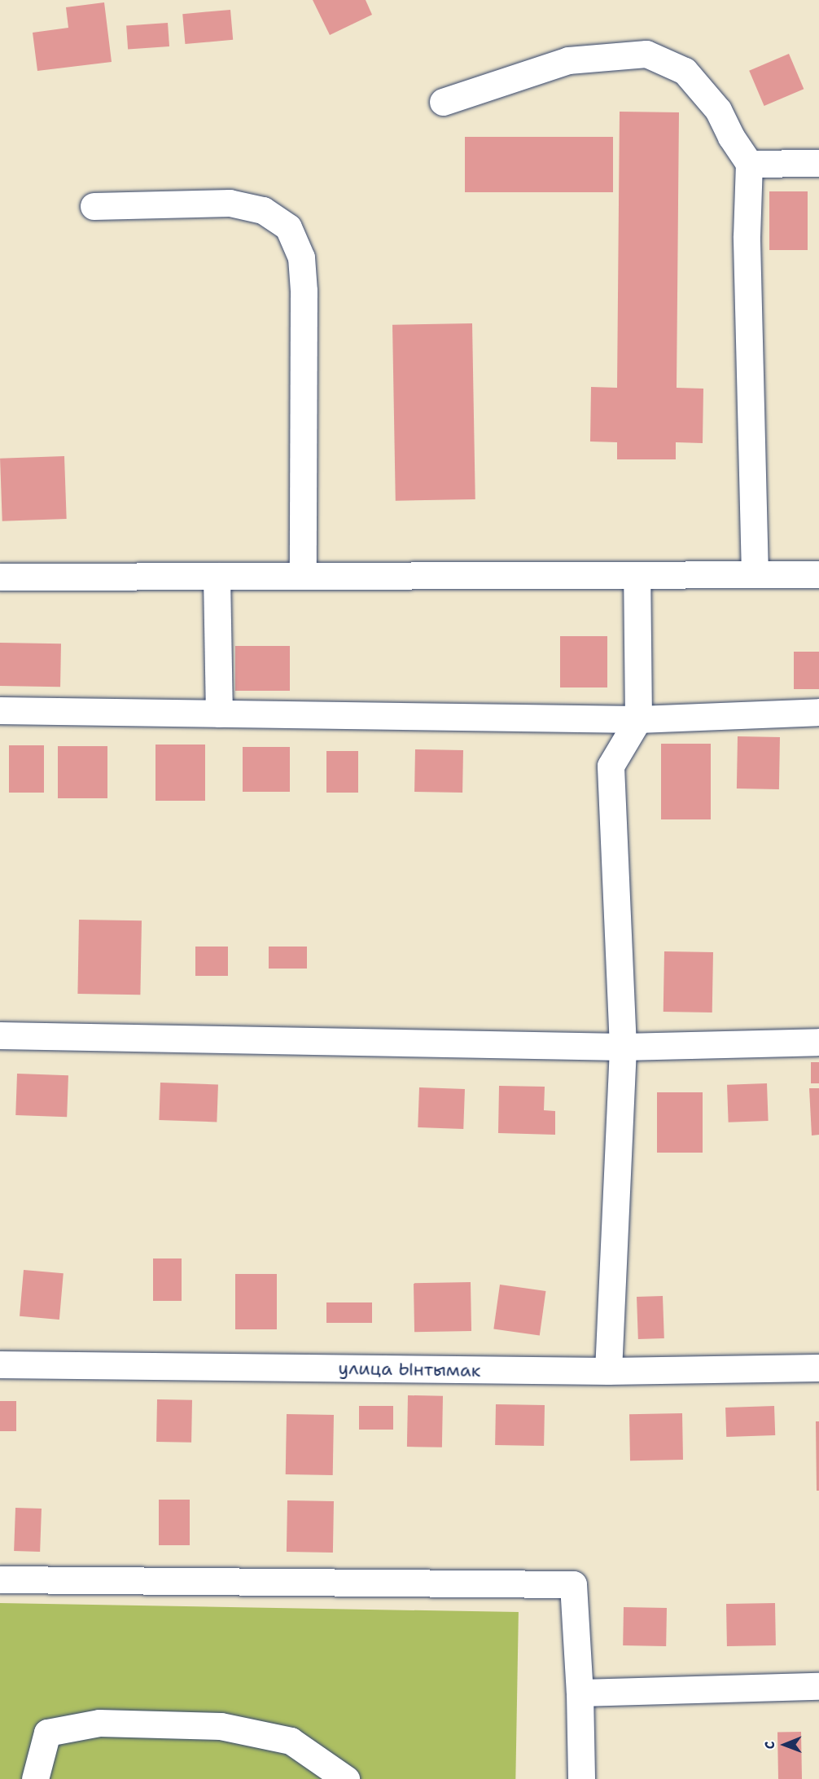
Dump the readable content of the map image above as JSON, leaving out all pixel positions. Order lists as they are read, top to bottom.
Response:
{
  "streets": {
    "street": ["улица Ынтымак"]
  },
  "north": "left"
}
